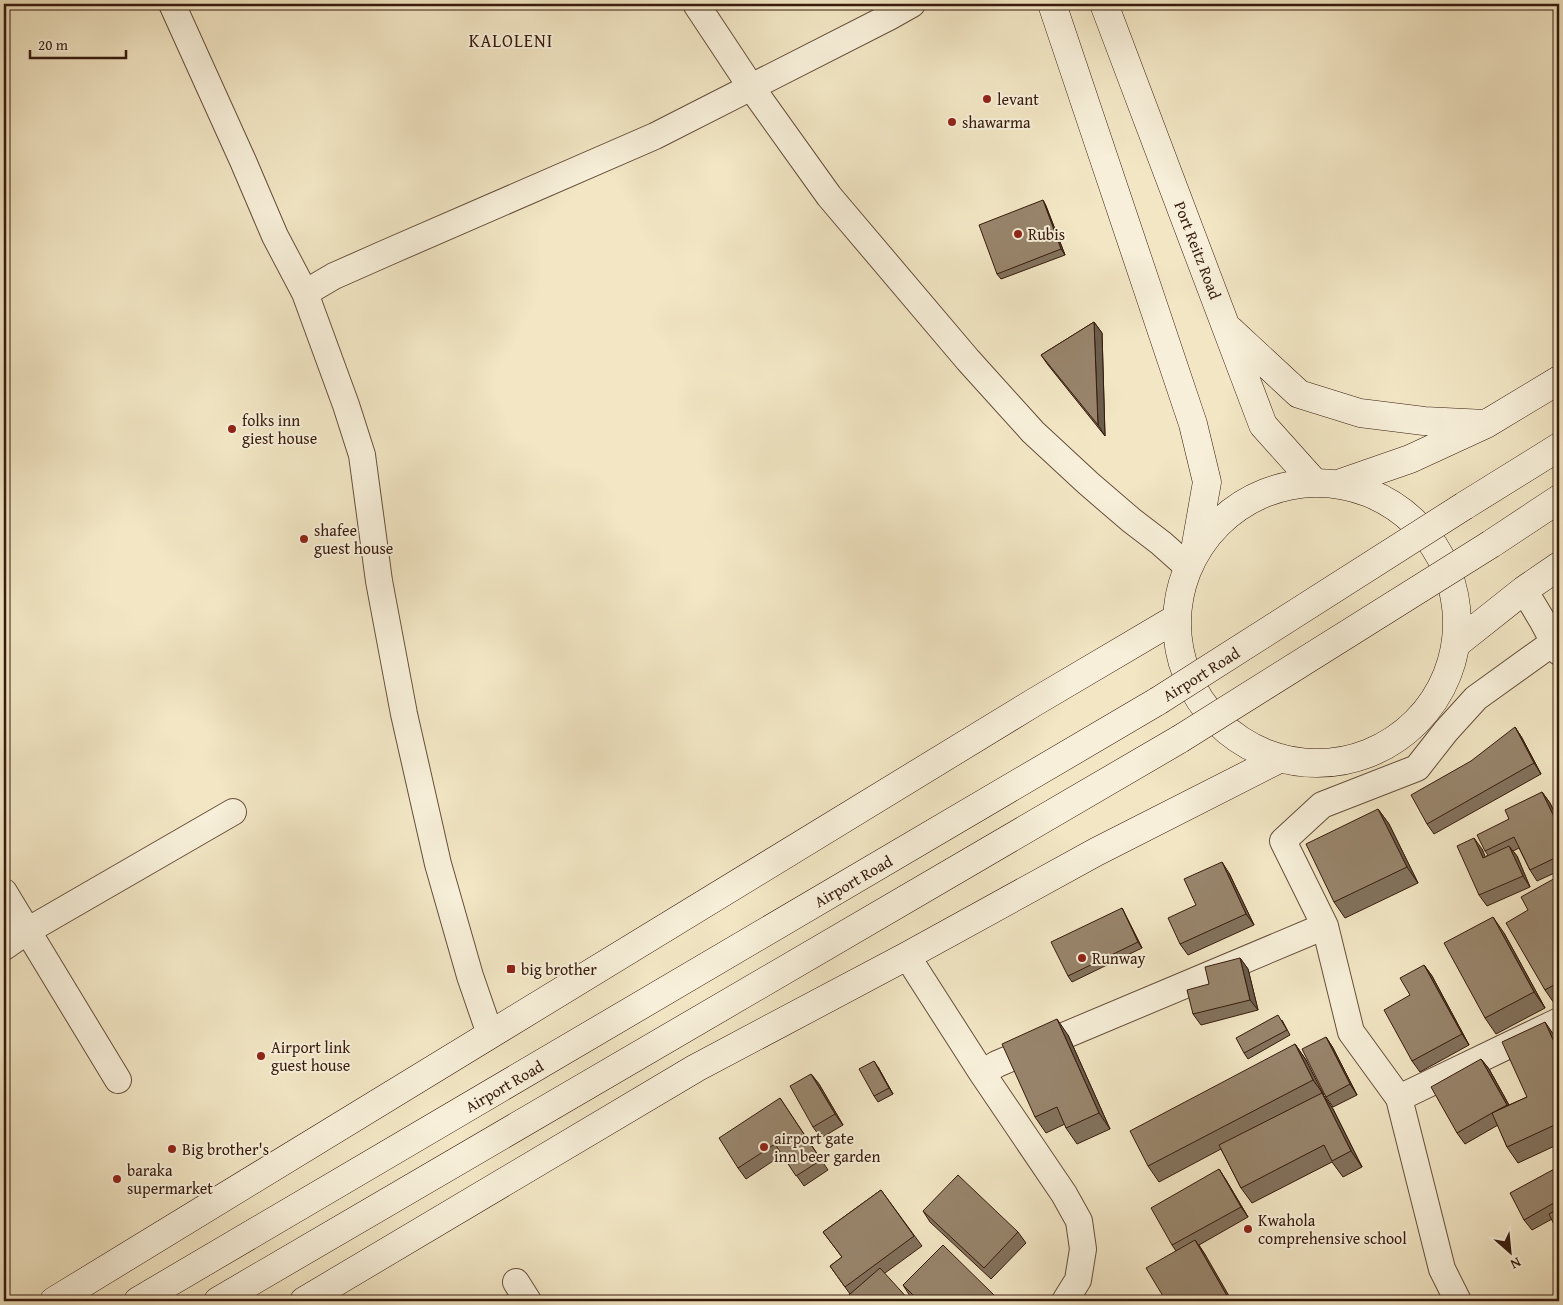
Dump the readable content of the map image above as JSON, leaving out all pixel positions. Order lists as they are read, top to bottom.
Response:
{
  "streets": {
    "main road": ["Port Reitz Road", "Airport Road"]
  },
  "districts": ["KALOLENI"],
  "places": {
    "other": [
      "levant",
      "shawarma",
      "Rubis",
      "folks inn giest house",
      "shafee guest house",
      "Runway",
      "Airport link guest house",
      "airport gate inn beer garden",
      "Big brother's",
      "baraka supermarket",
      "Kwahola comprehensive school"
    ],
    "transit": ["big brother"]
  },
  "scale_bar": "20 m",
  "north": "bottom right"
}
